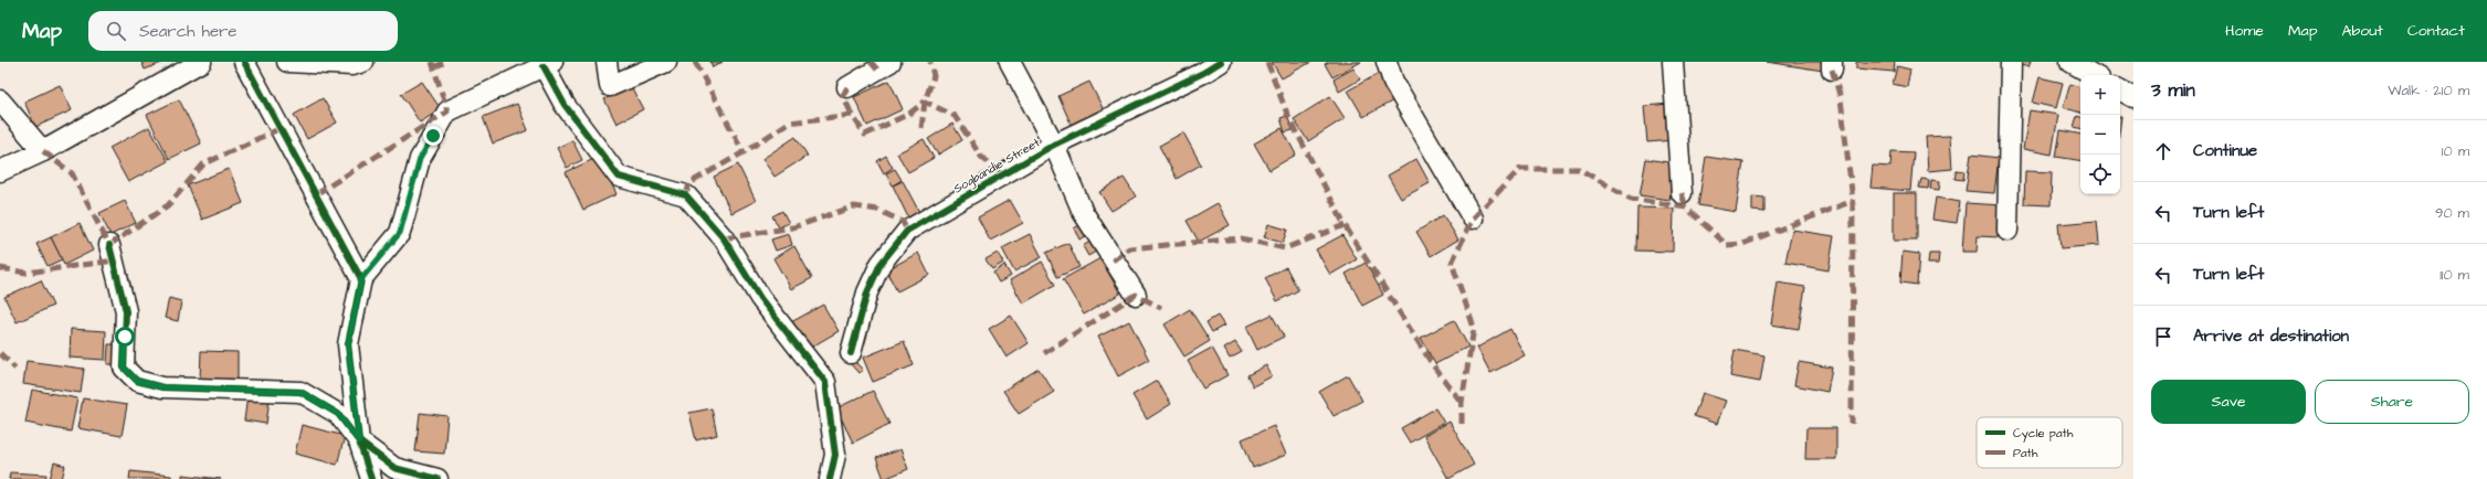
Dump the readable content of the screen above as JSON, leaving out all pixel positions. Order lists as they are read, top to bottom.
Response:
{
  "streets": {
    "street": ["Sogbandie Street"]
  },
  "legend": ["Cycle path", "Path"],
  "page": {
    "header": "Map",
    "search": "Search here",
    "nav": [
      "Home",
      "Map",
      "About",
      "Contact"
    ],
    "heading": ["3 min", "Walk · 210 m"],
    "map_buttons": ["+", "−"],
    "list": [
      ["Continue", "10 m"],
      ["Turn left", "90 m"],
      ["Turn left", "110 m"],
      "Arrive at destination"
    ],
    "buttons": ["Save", "Share"]
  }
}
